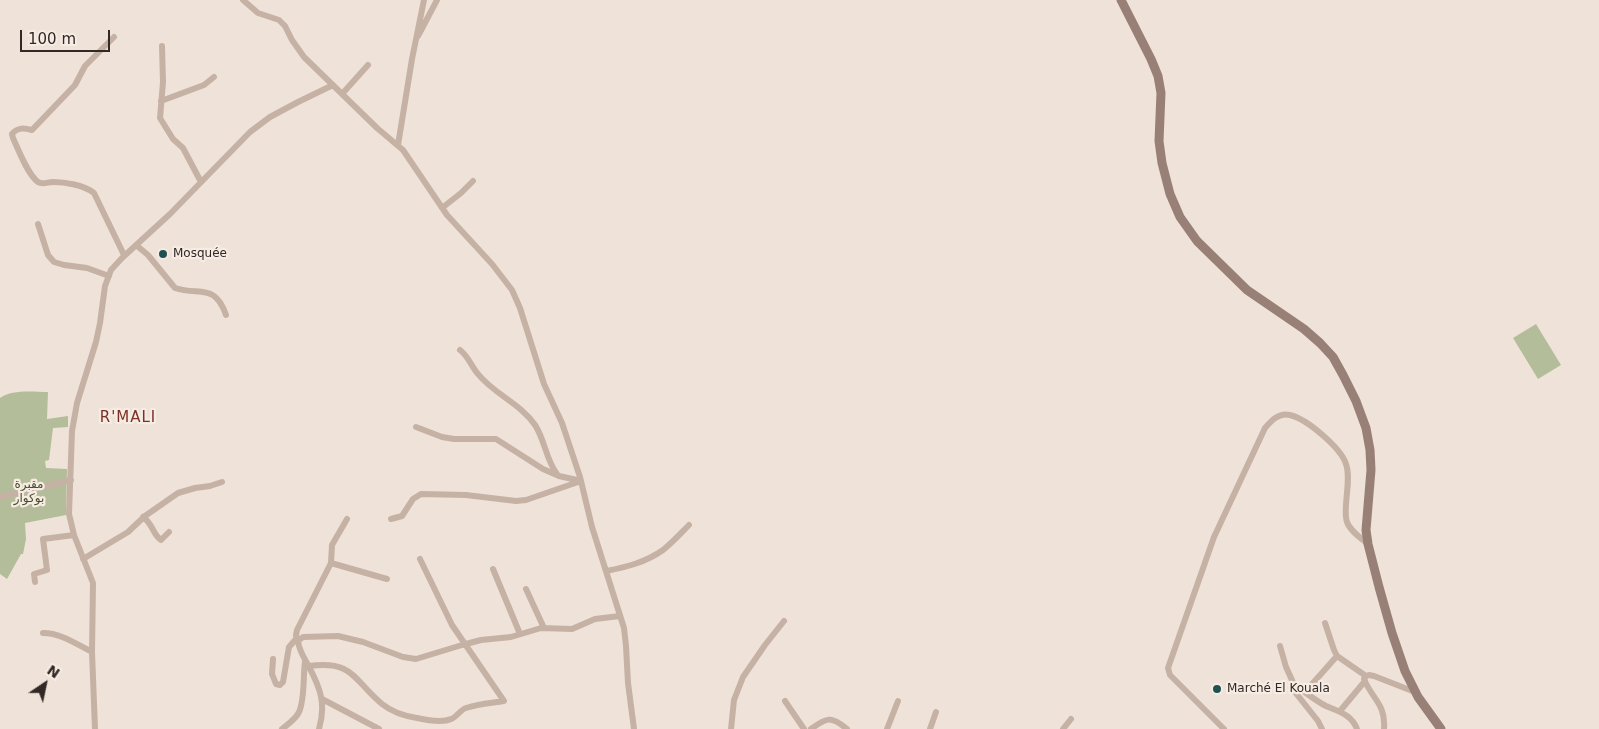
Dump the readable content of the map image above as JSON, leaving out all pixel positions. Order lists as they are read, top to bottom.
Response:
{
  "districts": ["R'MALI"],
  "parks": ["مقبرة بوكوار"],
  "places": ["Mosquée", "Marché El Kouala"],
  "scale_bar": "100 m",
  "north": "top right"
}
